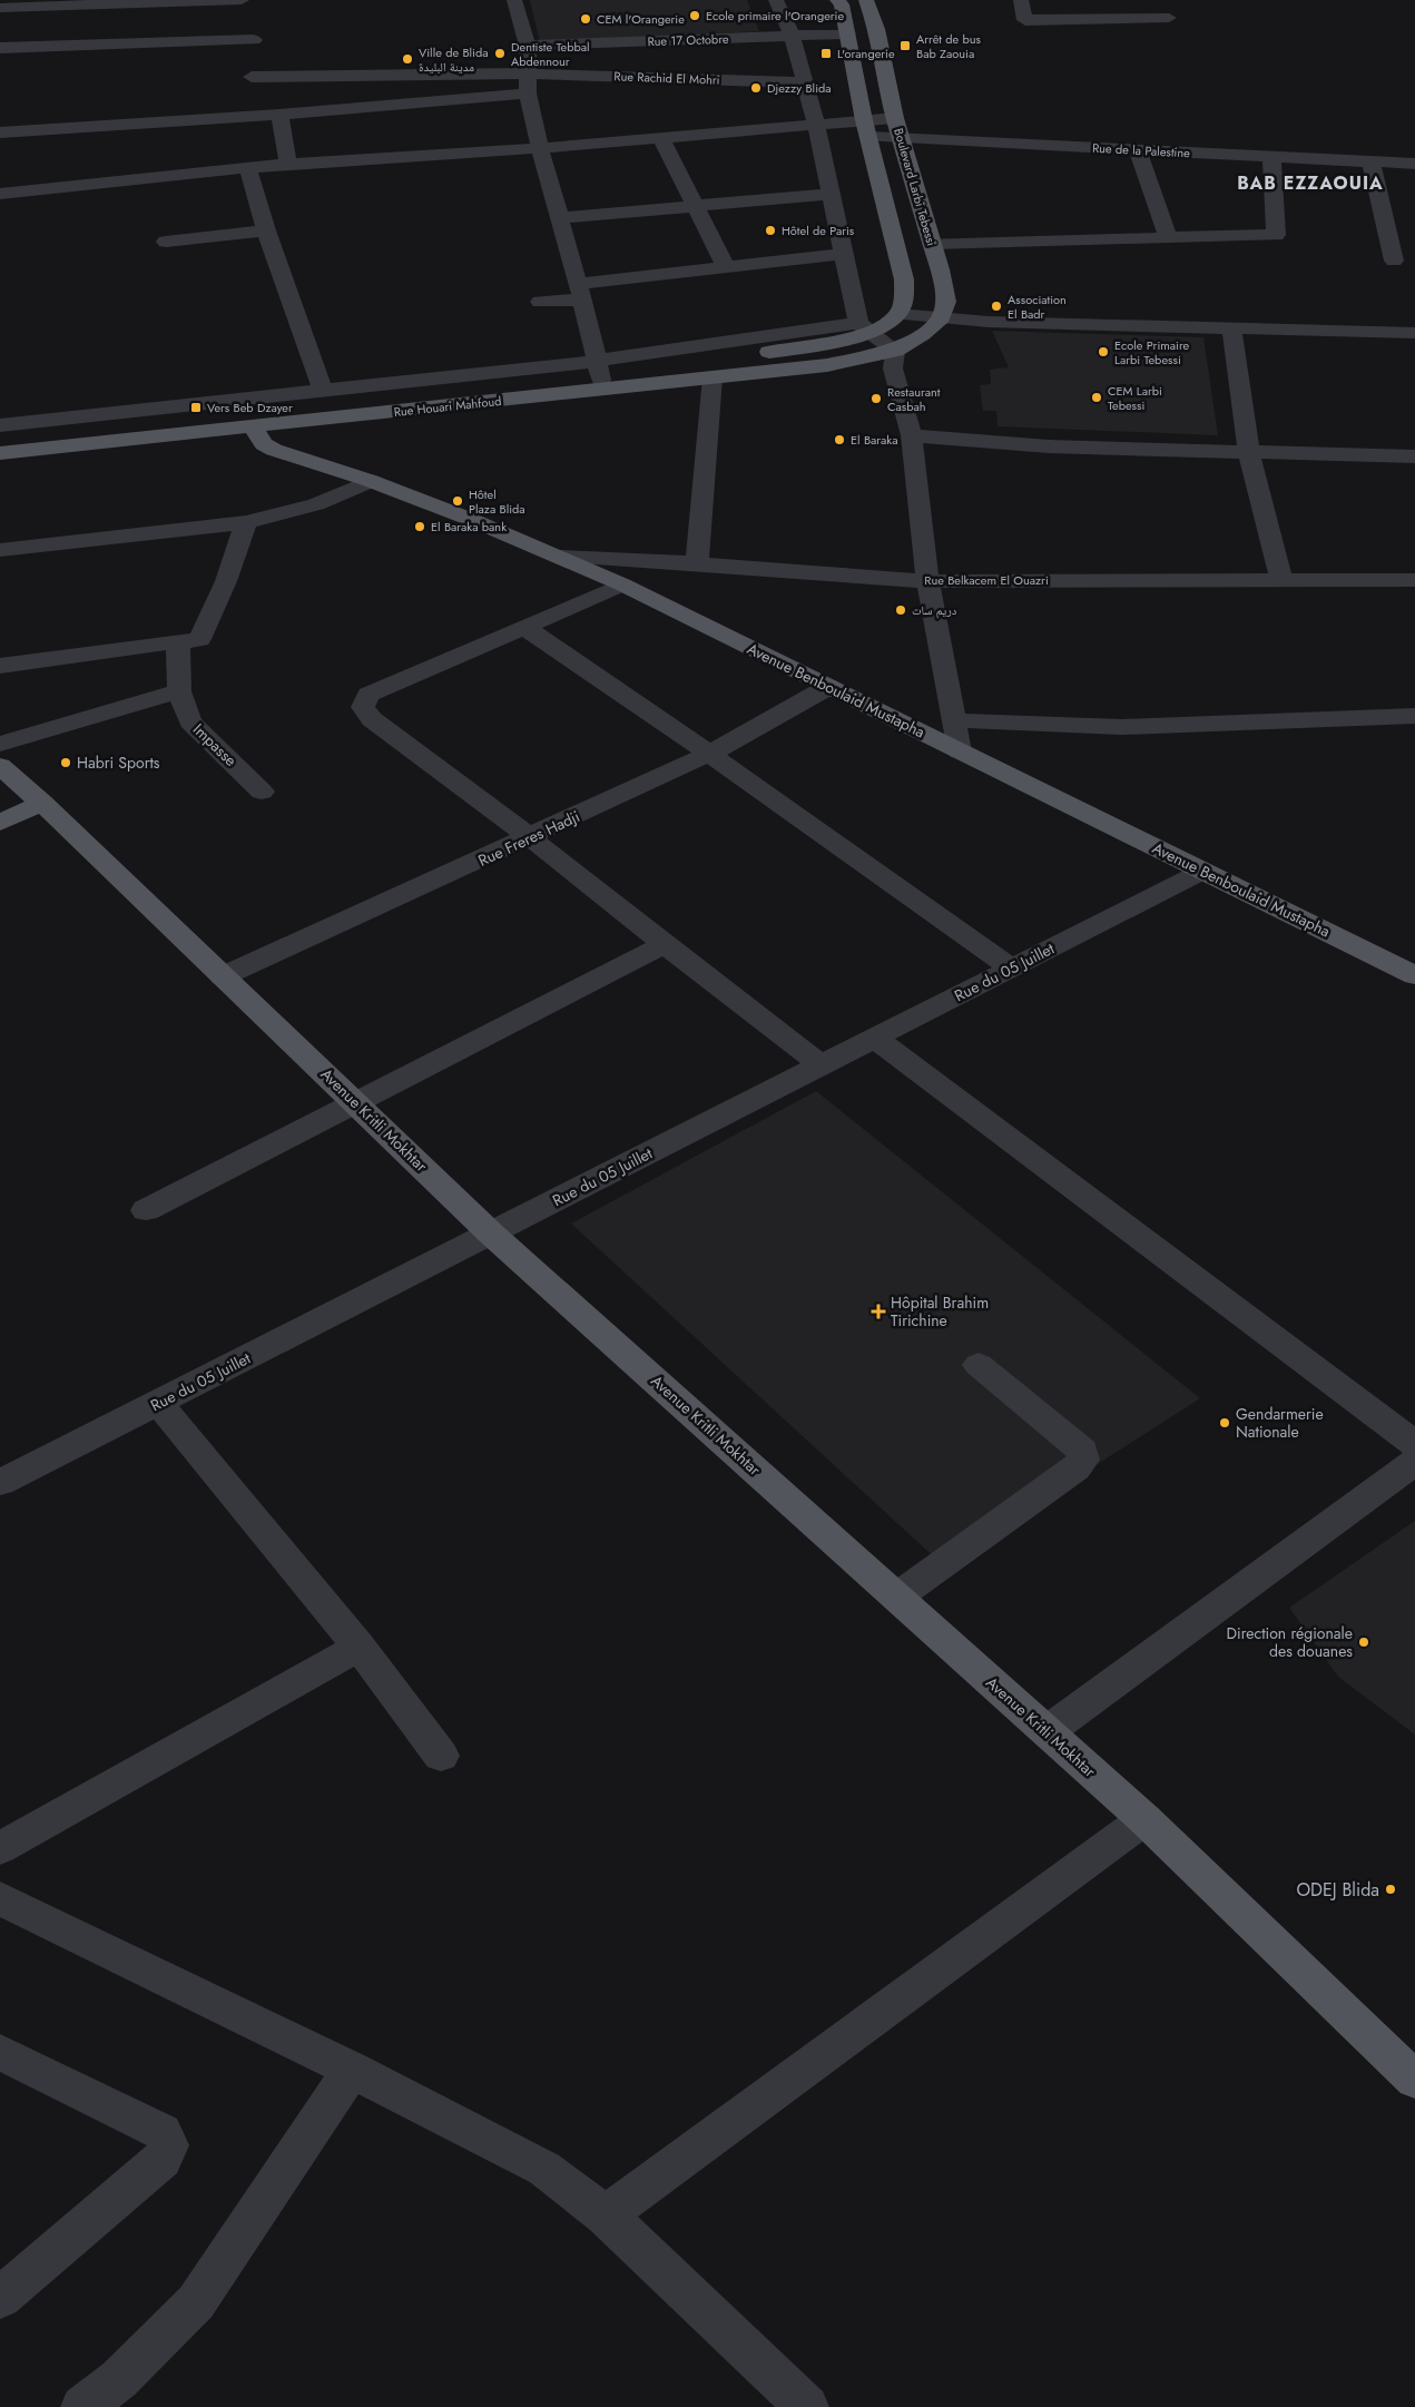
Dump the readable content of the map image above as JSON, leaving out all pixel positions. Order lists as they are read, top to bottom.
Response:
{
  "streets": {
    "main road": [
      "Boulevard Larbi Tebessi",
      "Rue Houari Mahfoud",
      "Avenue Benboulaid Mustapha",
      "Avenue Kritli Mokhtar"
    ],
    "street": [
      "Rue 17 Octobre",
      "Rue Rachid El Mohri",
      "Rue de la Palestine",
      "Rue Belkacem El Ouazri",
      "Impasse",
      "Rue Freres Hadji",
      "Rue du 05 Juillet"
    ]
  },
  "crossings": [
    ["Rue de la Palestine", "Boulevard Larbi Tebessi"],
    ["Rue Houari Mahfoud", "Avenue Benboulaid Mustapha"],
    ["Rue Belkacem El Ouazri", "Avenue Benboulaid Mustapha"],
    ["Avenue Benboulaid Mustapha", "Rue Freres Hadji"],
    ["Avenue Benboulaid Mustapha", "Rue du 05 Juillet"],
    ["Rue Freres Hadji", "Avenue Kritli Mokhtar"],
    ["Rue du 05 Juillet", "Avenue Kritli Mokhtar"]
  ],
  "districts": ["BAB EZZAOUIA"],
  "places": {
    "other": [
      "Ecole primaire l'Orangerie",
      "CEM l'Orangerie",
      "Dentiste Tebbal Abdennour",
      "Ville de Blida مدينة البليدة",
      "Djezzy Blida",
      "Hôtel de Paris",
      "Association El Badr",
      "Ecole Primaire Larbi Tebessi",
      "CEM Larbi Tebessi",
      "Restaurant Casbah",
      "El Baraka",
      "Hôtel Plaza Blida",
      "El Baraka bank",
      "دريم سات",
      "Habri Sports",
      "Gendarmerie Nationale",
      "Direction régionale des douanes",
      "ODEJ Blida"
    ],
    "transit": ["Arrêt de bus Bab Zaouia", "L'orangerie", "Vers Beb Dzayer"],
    "health": ["Hôpital Brahim Tirichine"]
  }
}
